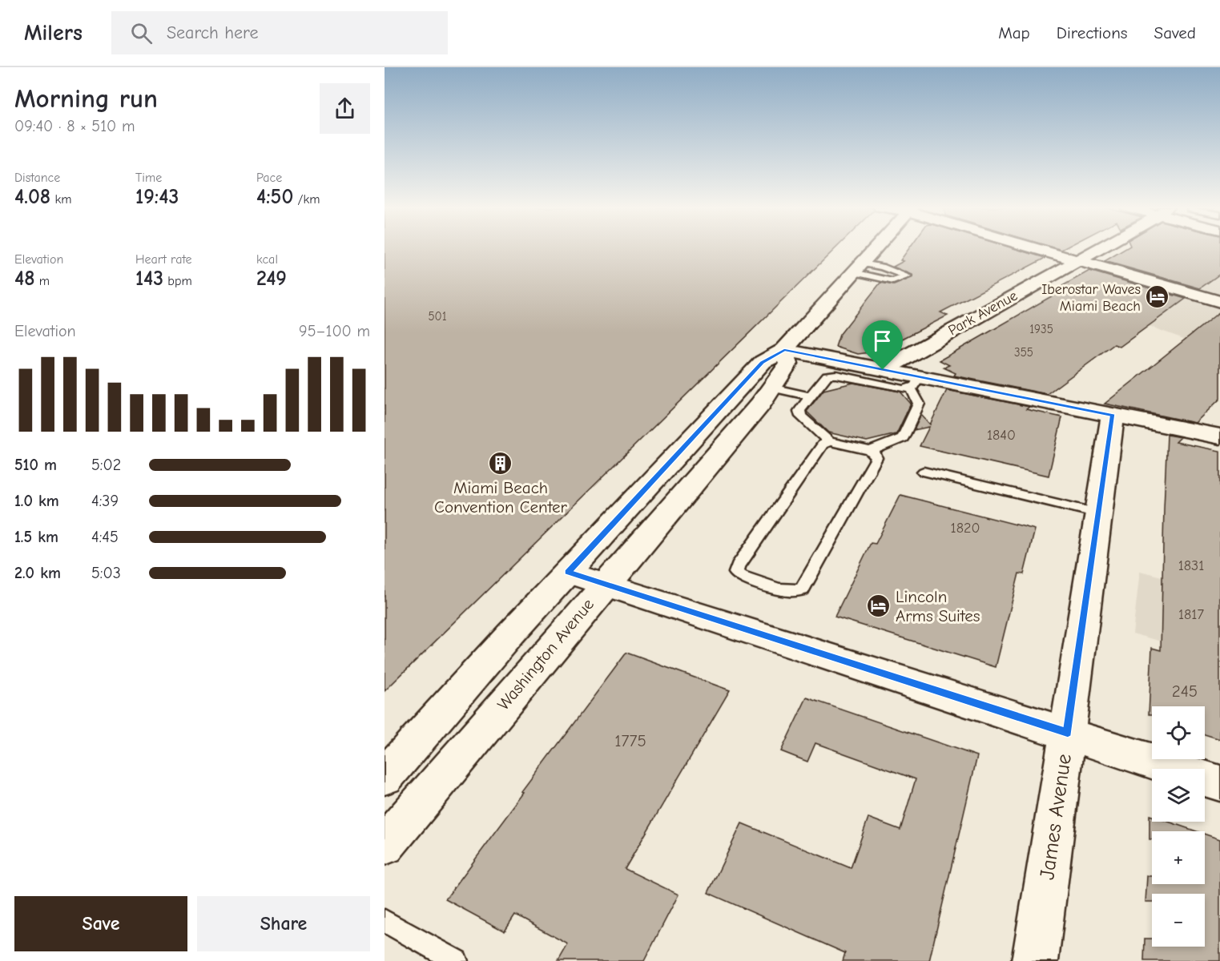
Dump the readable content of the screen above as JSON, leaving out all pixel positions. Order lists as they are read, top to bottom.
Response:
{
  "streets": {
    "street": ["Park Avenue", "Washington Avenue", "James Avenue"]
  },
  "places": {
    "hotel": ["Iberostar Waves Miami Beach", "Lincoln Arms Suites"],
    "building": ["Miami Beach Convention Center"]
  },
  "house_numbers": [
    "501",
    "1935",
    "355",
    "1840",
    "1820",
    "1831",
    "1817",
    "245",
    "1775"
  ],
  "page": {
    "header": "Milers",
    "search": "Search here",
    "nav": ["Map", "Directions", "Saved"],
    "heading": ["Morning run", "09:40 · 8 × 510 m"],
    "stats": [
      ["Distance", "4.08 km"],
      ["Time", "19:43"],
      ["Pace", "4:50 /km"],
      ["Elevation", "48 m"],
      ["Heart rate", "143 bpm"],
      ["kcal", "249"]
    ],
    "chart": ["Elevation", "95–100 m"],
    "list": [
      {
        "name": "510 m",
        "note": "5:02"
      },
      {
        "name": "1.0 km",
        "note": "4:39"
      },
      {
        "name": "1.5 km",
        "note": "4:45"
      },
      {
        "name": "2.0 km",
        "note": "5:03"
      }
    ],
    "map_buttons": ["+", "−"],
    "buttons": ["Save", "Share"]
  }
}
